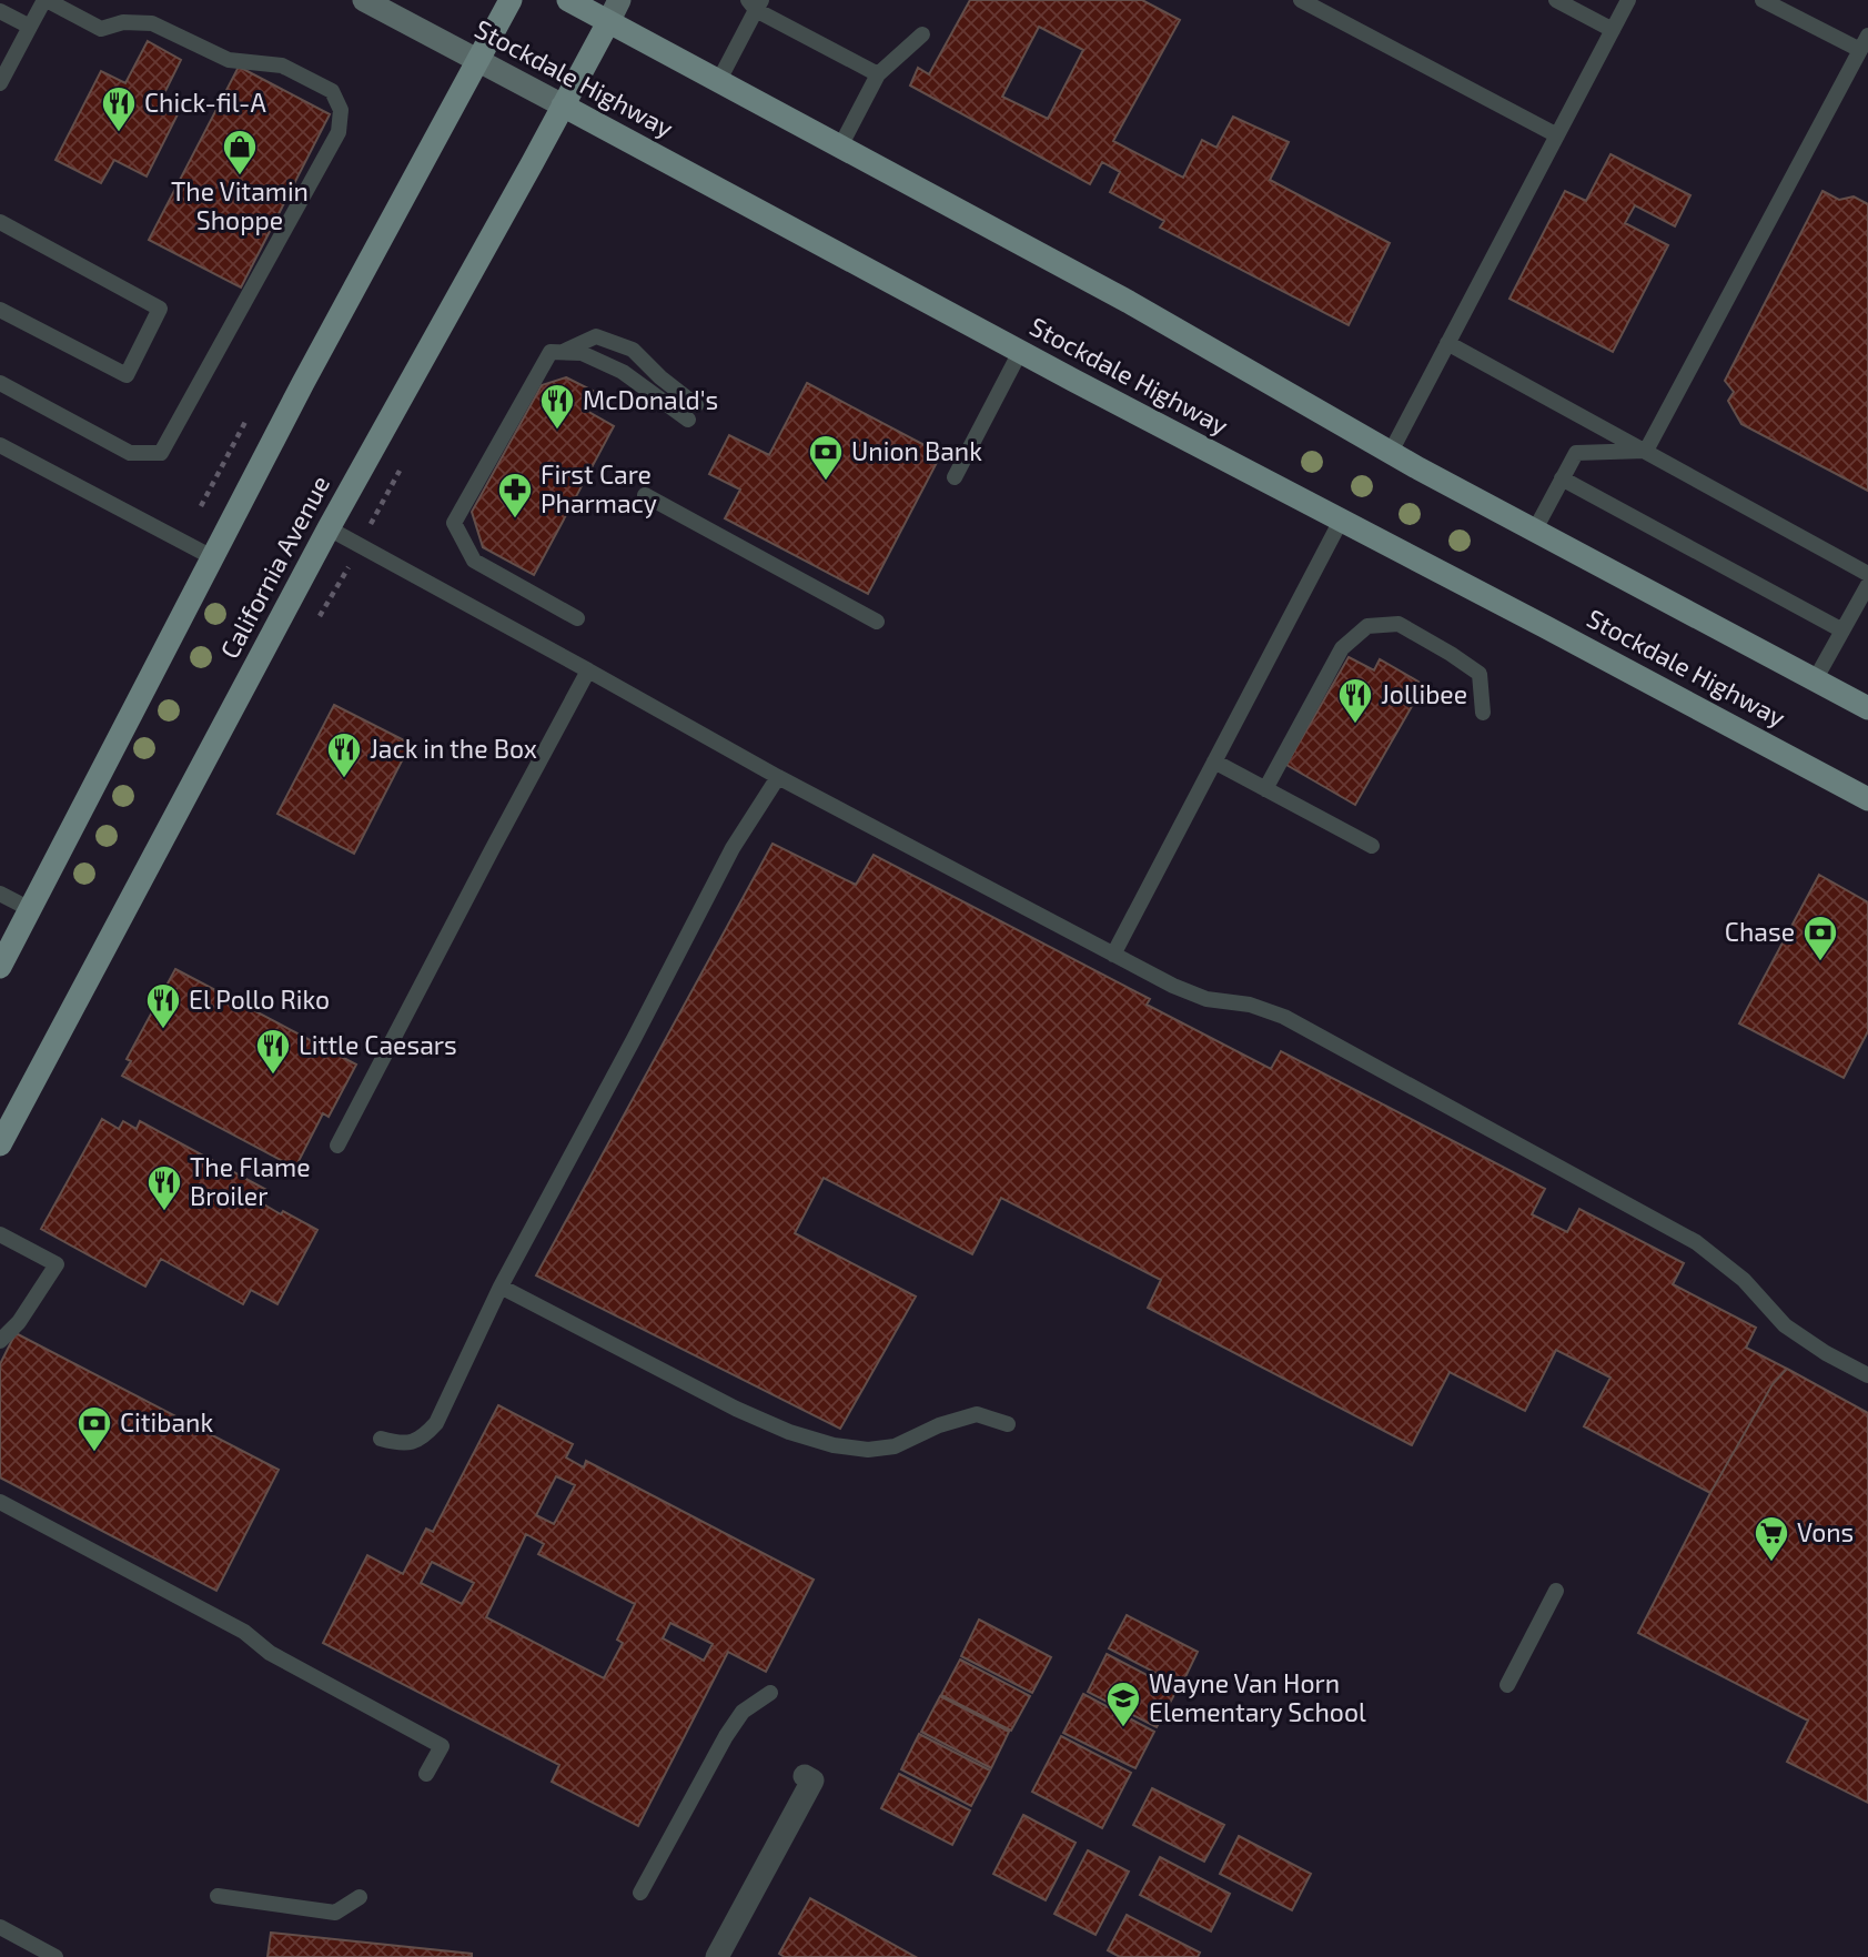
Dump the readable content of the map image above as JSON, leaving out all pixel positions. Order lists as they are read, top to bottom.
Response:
{
  "streets": {
    "main road": ["Stockdale Highway", "California Avenue"]
  },
  "crossings": [
    ["Stockdale Highway", "California Avenue"]
  ],
  "places": {
    "restaurant": [
      "Chick-fil-A",
      "McDonald's",
      "Jollibee",
      "Jack in the Box",
      "El Pollo Riko",
      "Little Caesars",
      "The Flame Broiler"
    ],
    "shop": ["The Vitamin Shoppe"],
    "bank": ["Union Bank", "Chase", "Citibank"],
    "pharmacy": ["First Care Pharmacy"],
    "supermarket": ["Vons"],
    "school or university": ["Wayne Van Horn Elementary School"]
  }
}
